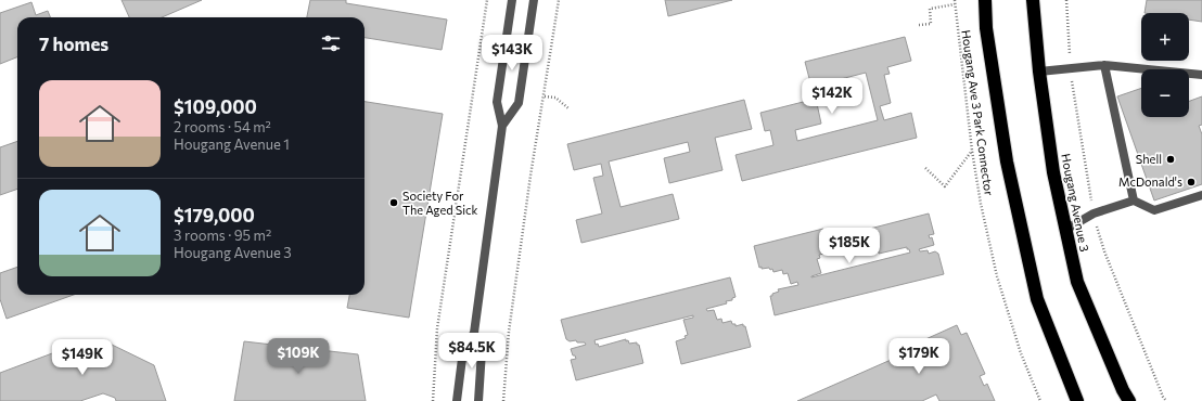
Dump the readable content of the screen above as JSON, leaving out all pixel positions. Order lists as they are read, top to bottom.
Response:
{
  "streets": {
    "highway": ["Hougang Avenue 3"],
    "path": ["Hougang Ave 3 Park Connector"]
  },
  "places": ["Shell", "McDonald's", "Society For The Aged Sick"],
  "page": {
    "map_buttons": ["+", "−"],
    "heading": "7 homes",
    "price": [
      "$143K",
      "$142K",
      "$185K",
      "$84.5K",
      "$109K",
      "$179K",
      "$149K"
    ],
    "list": [
      {
        "name": "$109,000",
        "note": "2 rooms · 54 m² · Hougang Avenue 1"
      },
      {
        "name": "$179,000",
        "note": "3 rooms · 95 m² · Hougang Avenue 3"
      }
    ]
  }
}
